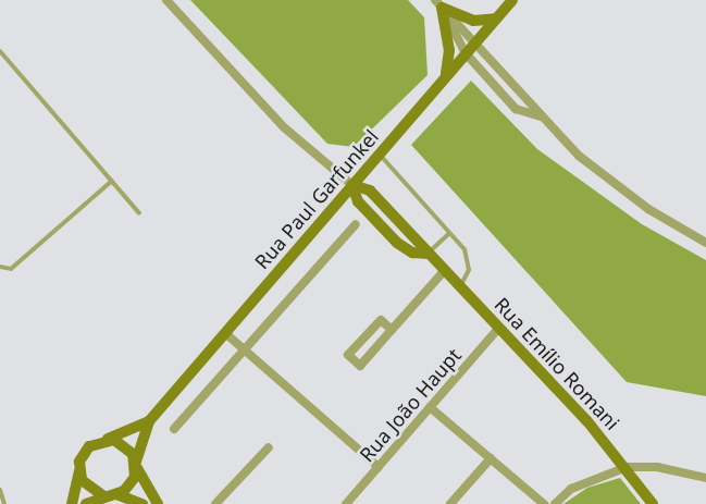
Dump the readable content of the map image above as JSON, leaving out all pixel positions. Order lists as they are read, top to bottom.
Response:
{
  "streets": {
    "main road": ["Rua Paul Garfunkel", "Rua Emílio Romani"],
    "street": ["Rua João Haupt"]
  },
  "crossings": [
    ["Rua Paul Garfunkel", "Rua Emílio Romani"],
    ["Rua Emílio Romani", "Rua João Haupt"]
  ]
}
